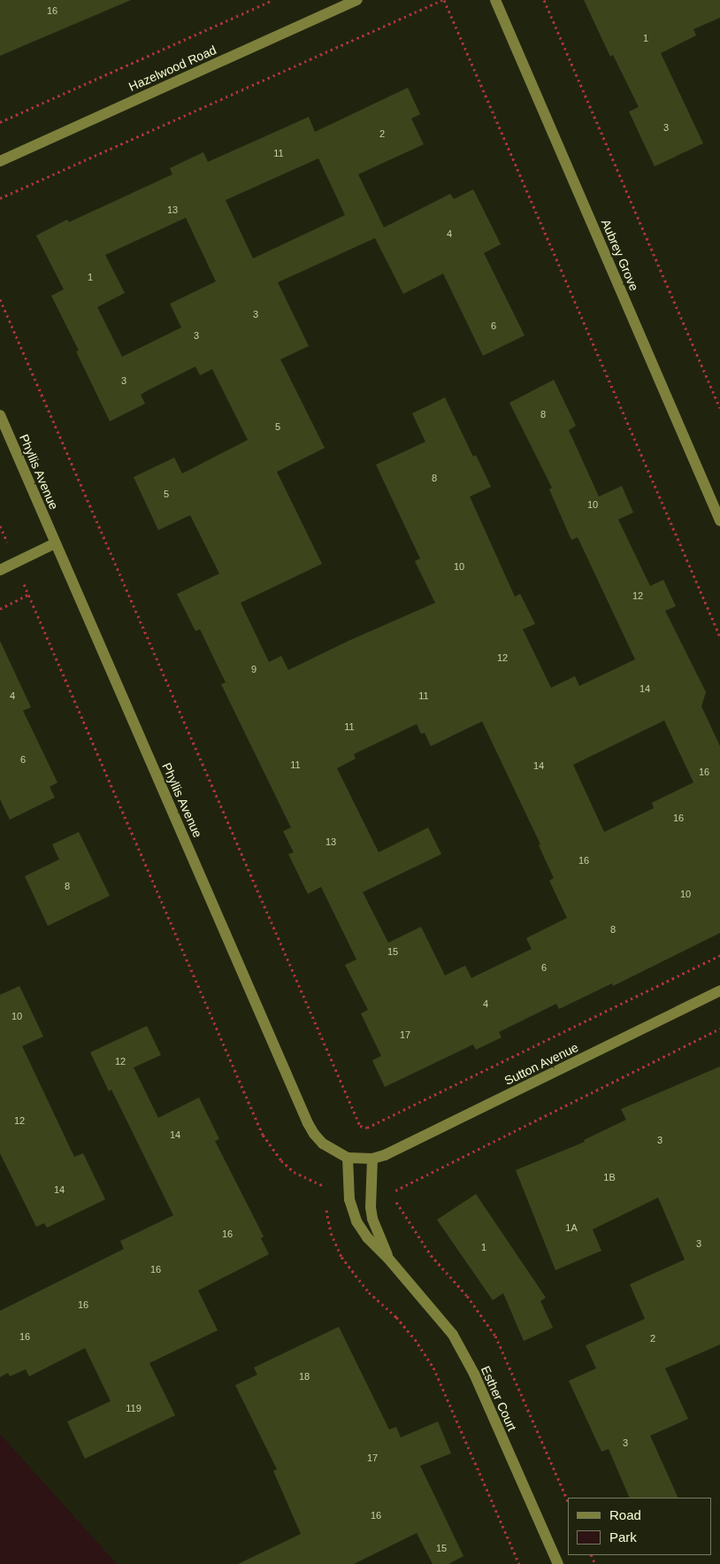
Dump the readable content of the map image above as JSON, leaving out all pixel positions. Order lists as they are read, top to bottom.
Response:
{
  "streets": {
    "street": [
      "Hazelwood Road",
      "Aubrey Grove",
      "Phyllis Avenue",
      "Sutton Avenue",
      "Esther Court"
    ]
  },
  "crossings": [
    ["Phyllis Avenue", "Sutton Avenue"],
    ["Phyllis Avenue", "Esther Court"],
    ["Sutton Avenue", "Esther Court"]
  ],
  "house_numbers": [
    "16",
    "1",
    "3",
    "2",
    "11",
    "13",
    "4",
    "1",
    "3",
    "6",
    "3",
    "3",
    "8",
    "5",
    "8",
    "5",
    "10",
    "10",
    "12",
    "12",
    "9",
    "14",
    "4",
    "11",
    "11",
    "6",
    "11",
    "14",
    "16",
    "16",
    "13",
    "16",
    "8",
    "10",
    "8",
    "15",
    "6",
    "4",
    "10",
    "17",
    "12",
    "12",
    "14",
    "3",
    "1B",
    "14",
    "1A",
    "16",
    "3",
    "1",
    "16",
    "16",
    "16",
    "2",
    "18",
    "119",
    "3",
    "17",
    "16",
    "15"
  ],
  "legend": ["Road", "Park"]
}
